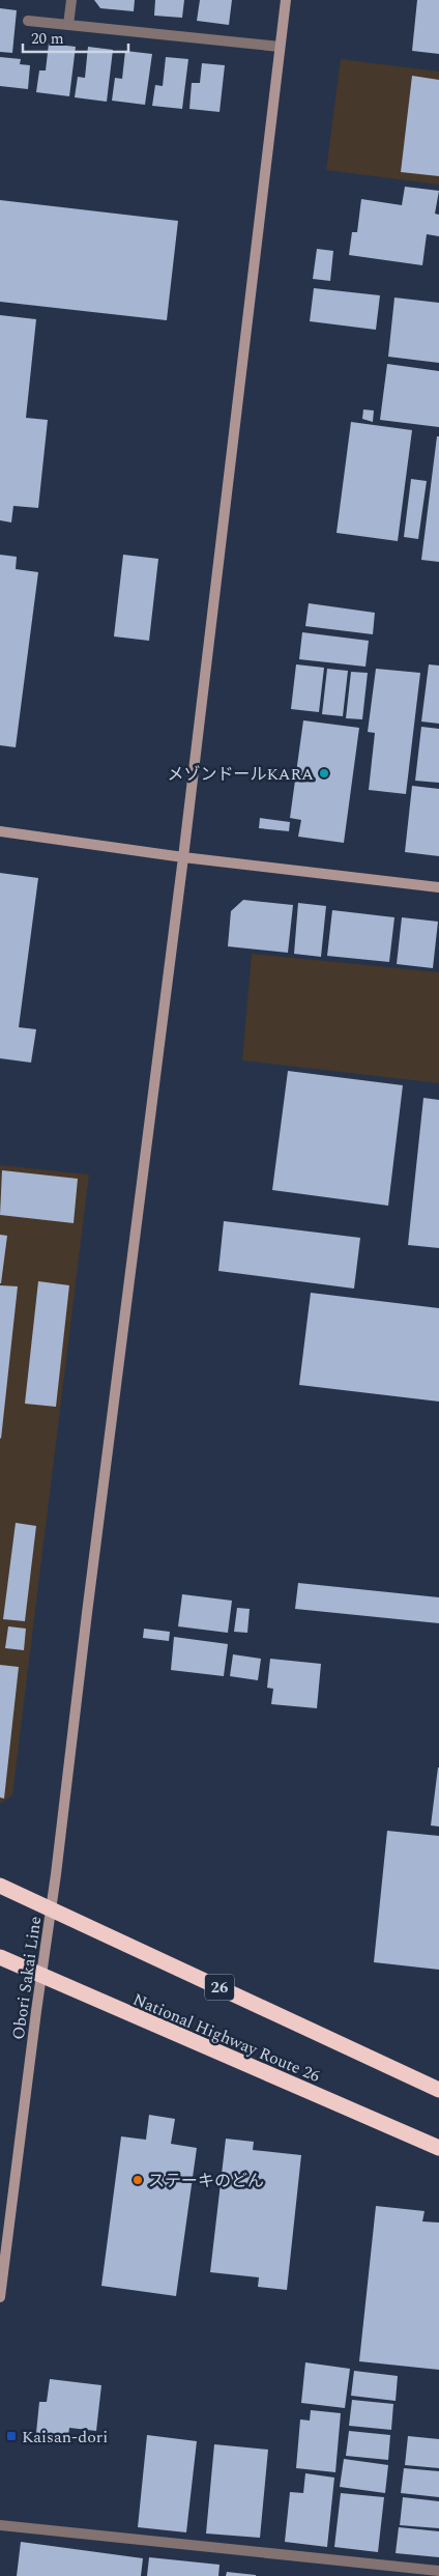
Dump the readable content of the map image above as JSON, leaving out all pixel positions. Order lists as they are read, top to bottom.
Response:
{
  "streets": {
    "highway": ["26", "National Highway Route 26"],
    "street": ["Obori Sakai Line"]
  },
  "crossings": [
    ["Obori Sakai Line", "26"],
    ["Obori Sakai Line", "National Highway Route 26"]
  ],
  "places": {
    "other": ["メゾンドールKARA", "ステーキのどん"],
    "transit": ["Kaisan-dori"]
  },
  "scale_bar": "20 m"
}
